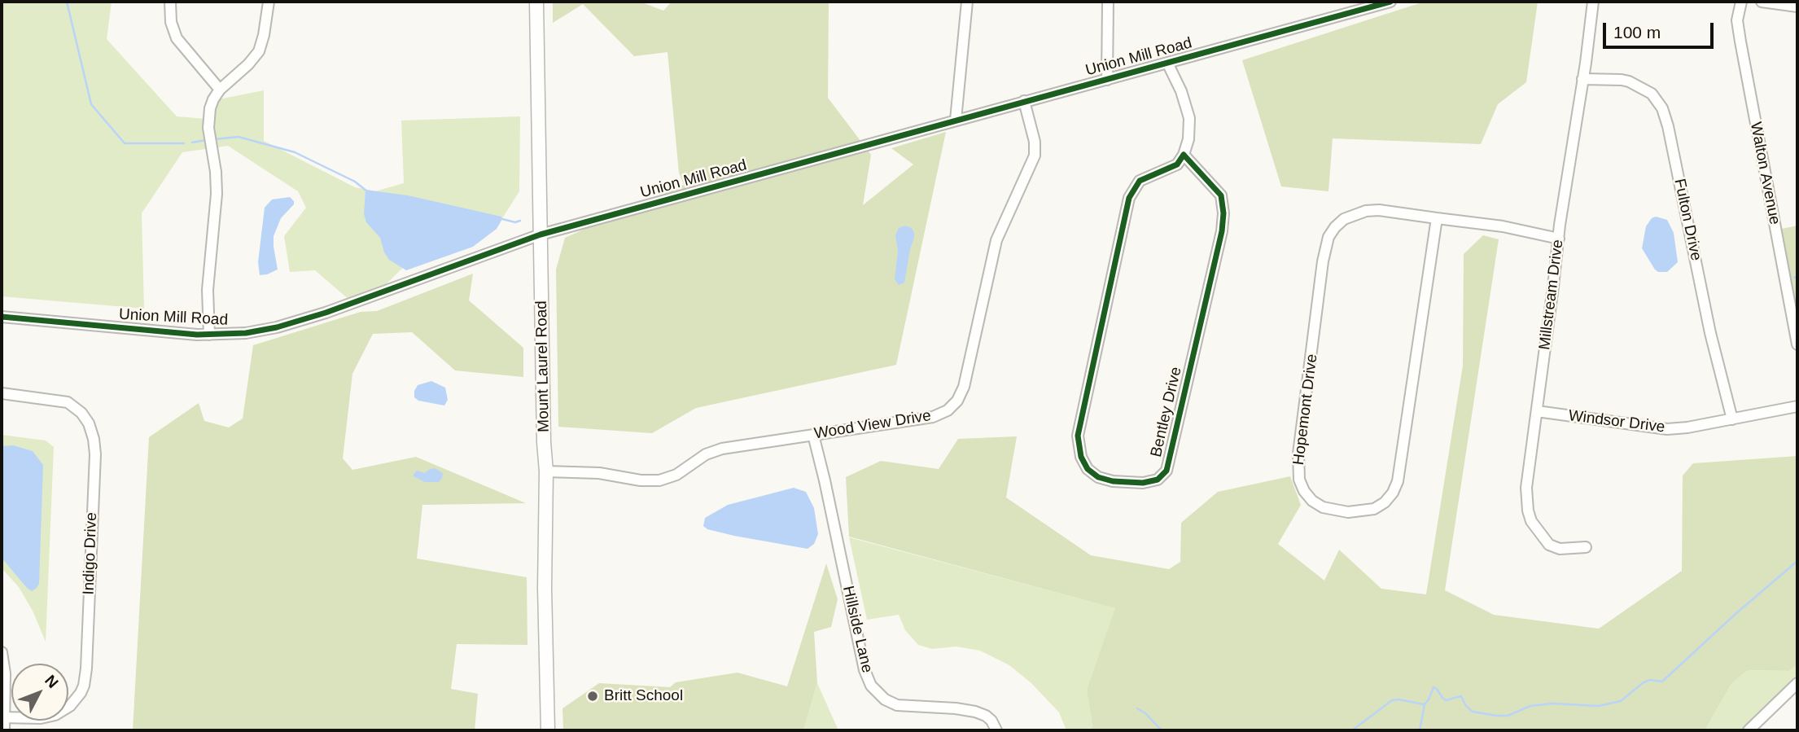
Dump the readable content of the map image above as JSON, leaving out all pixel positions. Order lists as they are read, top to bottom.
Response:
{
  "streets": {
    "main road": ["Mount Laurel Road"],
    "street": [
      "Union Mill Road",
      "Walton Avenue",
      "Fulton Drive",
      "Millstream Drive",
      "Hopemont Drive",
      "Bentley Drive",
      "Windsor Drive",
      "Wood View Drive",
      "Indigo Drive",
      "Hillside Lane"
    ]
  },
  "crossings": [
    ["Union Mill Road", "Mount Laurel Road"],
    ["Union Mill Road", "Wood View Drive"],
    ["Fulton Drive", "Millstream Drive"],
    ["Fulton Drive", "Windsor Drive"],
    ["Millstream Drive", "Hopemont Drive"],
    ["Millstream Drive", "Windsor Drive"],
    ["Mount Laurel Road", "Wood View Drive"],
    ["Wood View Drive", "Hillside Lane"]
  ],
  "places": ["Britt School"],
  "scale_bar": "100 m",
  "north": "top right"
}
